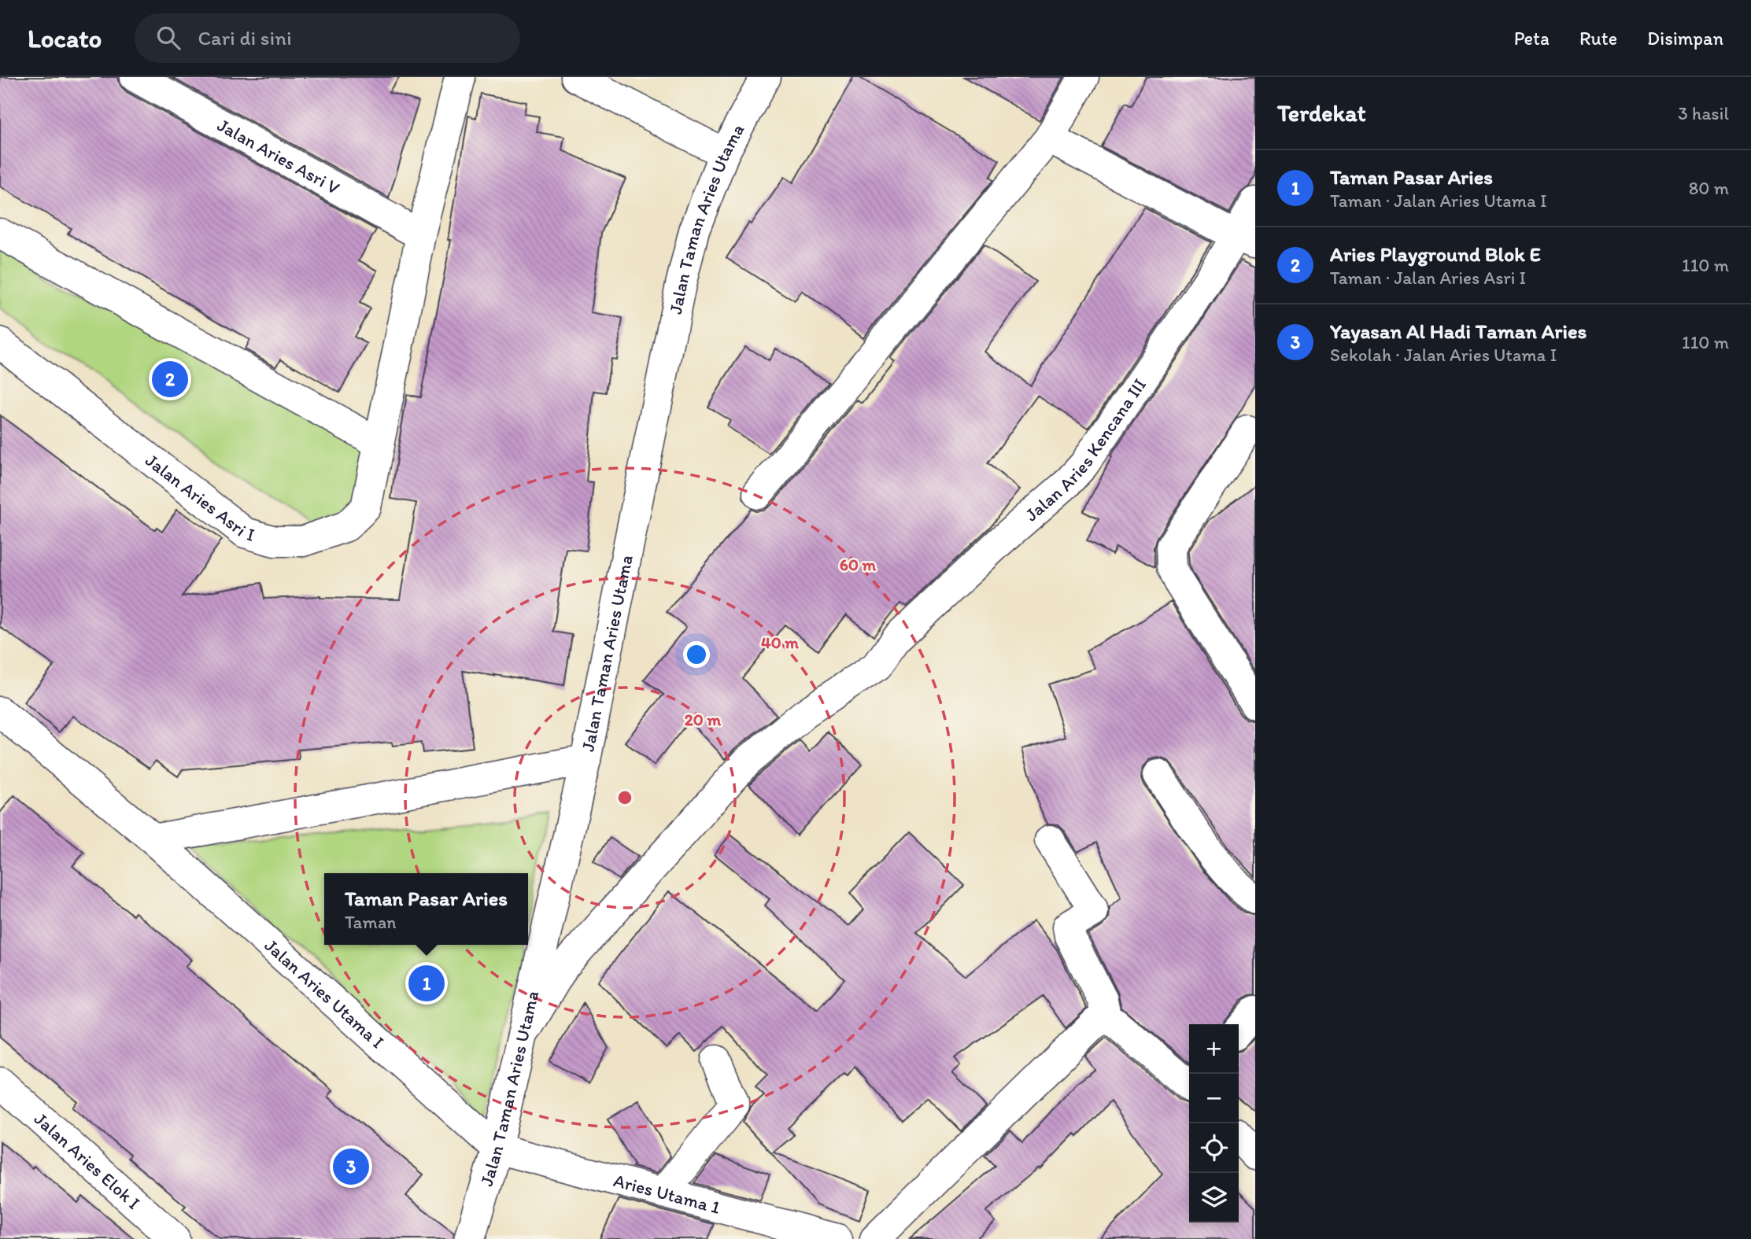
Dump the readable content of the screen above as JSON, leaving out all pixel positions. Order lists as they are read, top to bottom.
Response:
{
  "streets": {
    "street": [
      "Jalan Aries Asri V",
      "Jalan Taman Aries Utama",
      "Jalan Aries Kencana III",
      "Jalan Aries Asri I",
      "Jalan Aries Utama I",
      "Jalan Aries Elok I",
      "Aries Utama 1"
    ]
  },
  "crossings": [
    ["Jalan Aries Asri V", "Jalan Aries Asri I"],
    ["Jalan Taman Aries Utama", "Jalan Aries Kencana III"],
    ["Jalan Taman Aries Utama", "Jalan Aries Utama I"],
    ["Jalan Taman Aries Utama", "Aries Utama 1"],
    ["Jalan Aries Utama I", "Aries Utama 1"]
  ],
  "page": {
    "header": "Locato",
    "search": "Cari di sini",
    "nav": ["Peta", "Rute", "Disimpan"],
    "heading": ["Terdekat", "3 hasil"],
    "list": [
      {
        "mark": "1",
        "name": "Taman Pasar Aries",
        "note": "Taman · Jalan Aries Utama I",
        "value": "80 m"
      },
      {
        "mark": "2",
        "name": "Aries Playground Blok E",
        "note": "Taman · Jalan Aries Asri I",
        "value": "110 m"
      },
      {
        "mark": "3",
        "name": "Yayasan Al Hadi Taman Aries",
        "note": "Sekolah · Jalan Aries Utama I",
        "value": "110 m"
      }
    ],
    "pins": ["2", "1", "3"],
    "popup": ["Taman Pasar Aries", "Taman"],
    "map_buttons": ["+", "−"]
  },
  "rings": ["60 m", "40 m", "20 m"]
}
